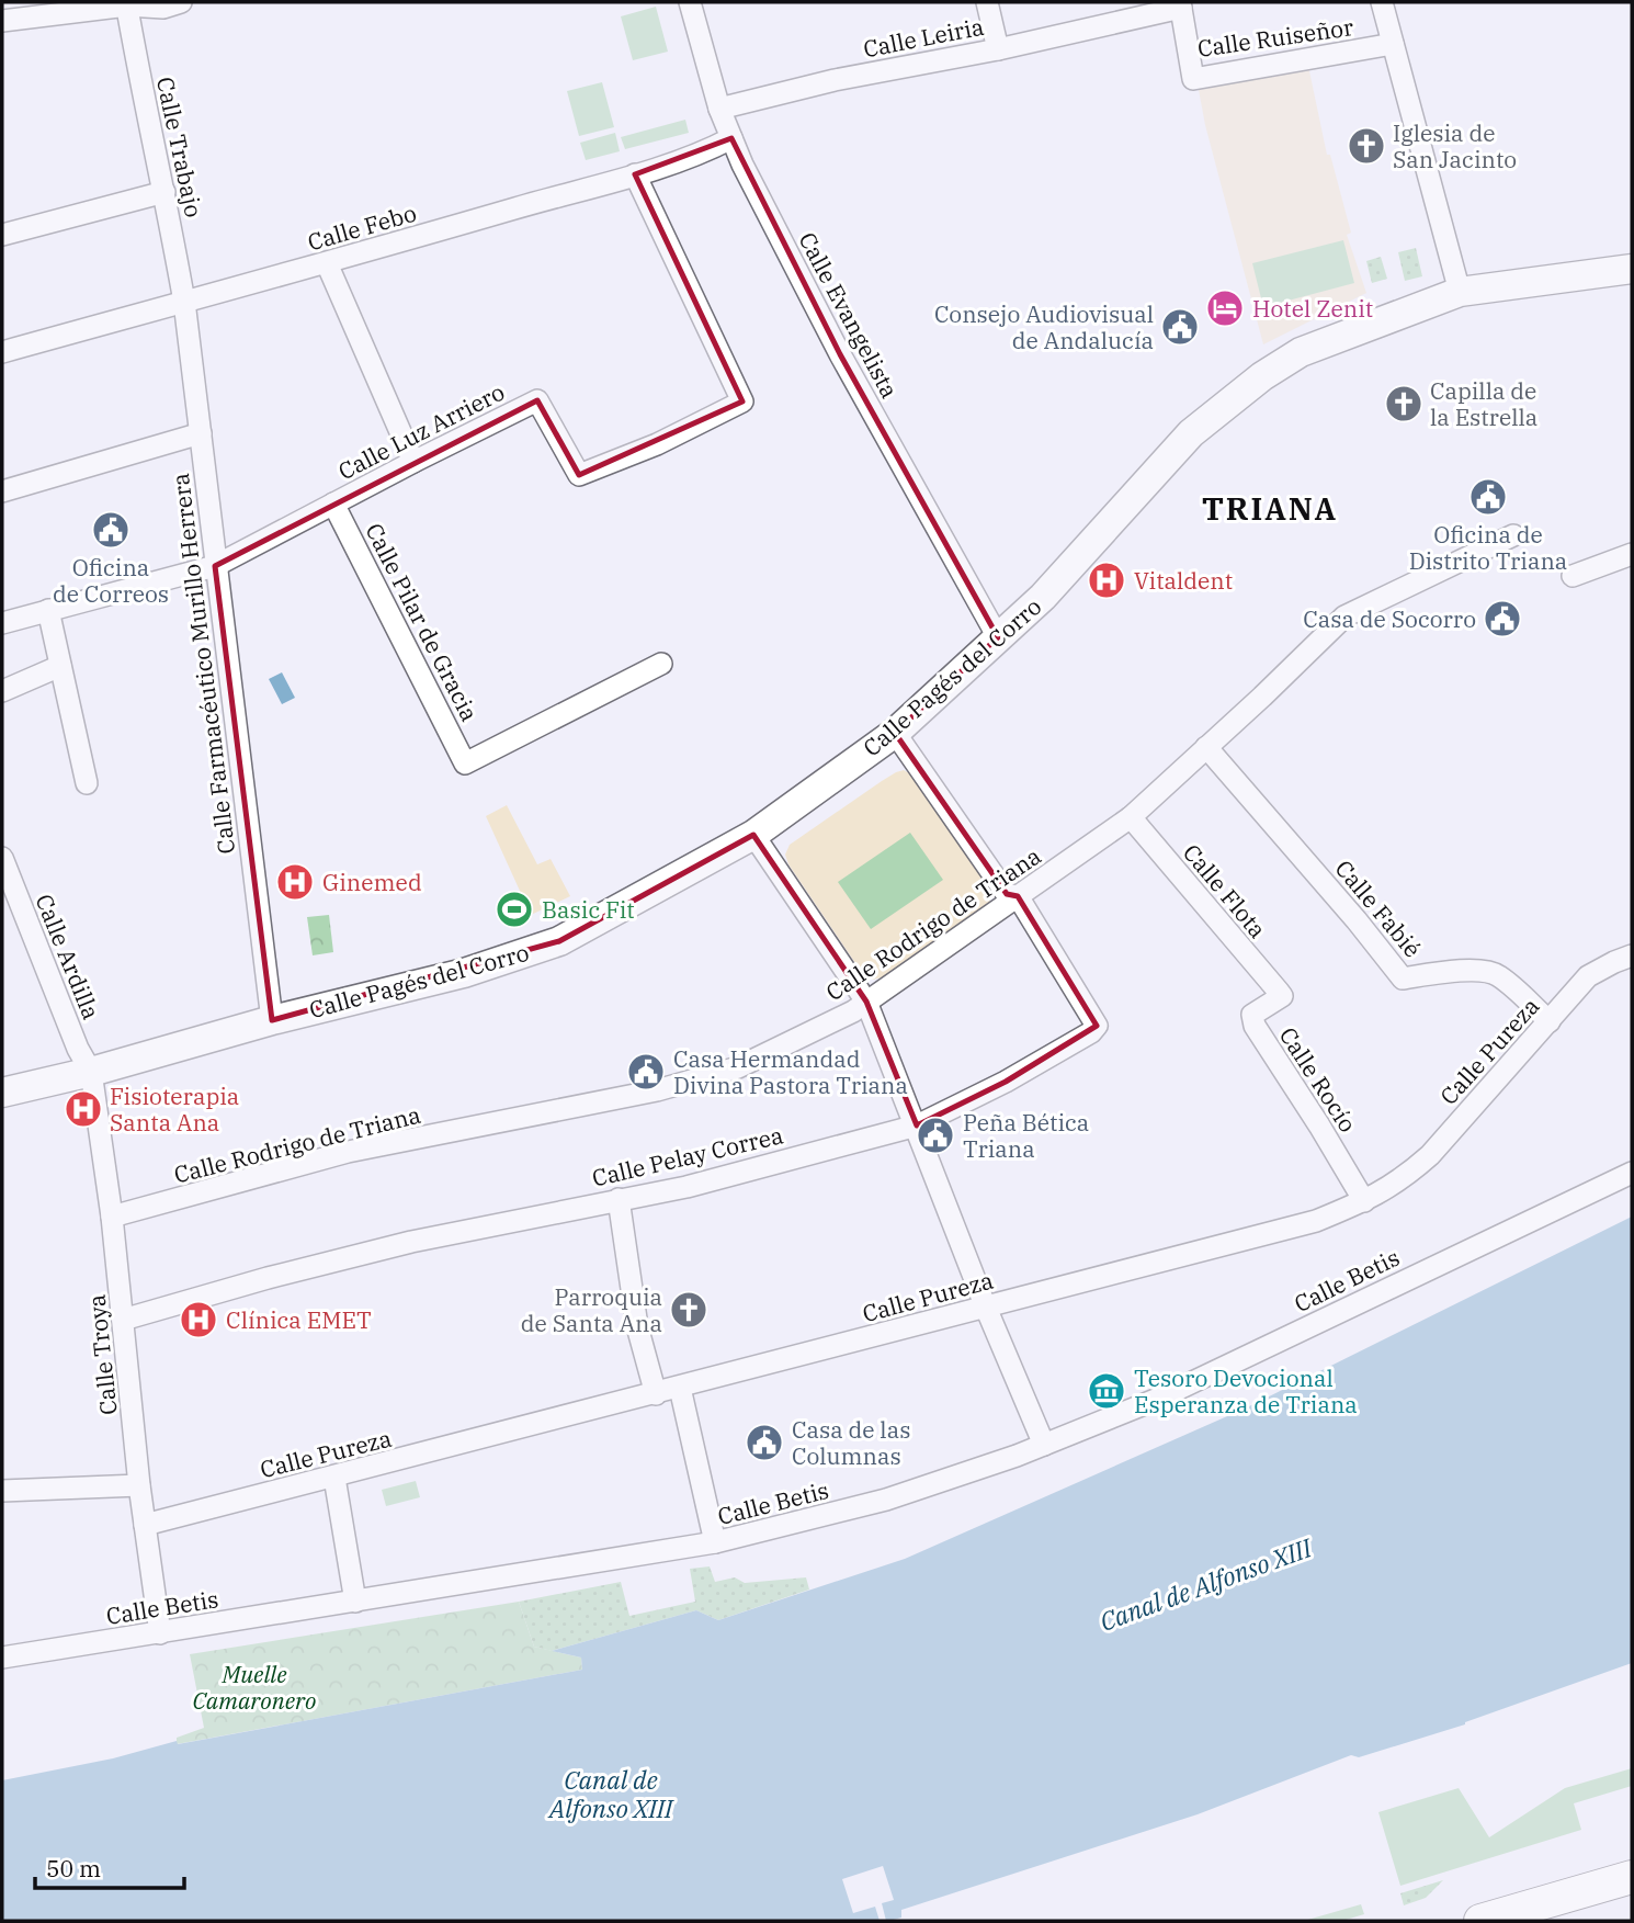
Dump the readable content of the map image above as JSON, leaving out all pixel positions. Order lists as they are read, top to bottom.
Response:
{
  "streets": {
    "main road": ["Calle Pagés del Corro"],
    "street": [
      "Calle Leiria",
      "Calle Ruiseñor",
      "Calle Trabajo",
      "Calle Febo",
      "Calle Evangelista",
      "Calle Luz Arriero",
      "Calle Pilar de Gracia",
      "Calle Farmacéutico Murillo Herrera",
      "Calle Flota",
      "Calle Fabié",
      "Calle Rodrigo de Triana",
      "Calle Ardilla",
      "Calle Pureza",
      "Calle Rocío",
      "Calle Pelay Correa",
      "Calle Betis",
      "Calle Troya"
    ]
  },
  "crossings": [
    ["Calle Leiria", "Calle Ruiseñor"],
    ["Calle Leiria", "Calle Evangelista"],
    ["Calle Trabajo", "Calle Febo"],
    ["Calle Trabajo", "Calle Farmacéutico Murillo Herrera"],
    ["Calle Febo", "Calle Evangelista"],
    ["Calle Febo", "Calle Luz Arriero"],
    ["Calle Febo", "Calle Farmacéutico Murillo Herrera"],
    ["Calle Evangelista", "Calle Pagés del Corro"],
    ["Calle Luz Arriero", "Calle Pilar de Gracia"],
    ["Calle Luz Arriero", "Calle Farmacéutico Murillo Herrera"],
    ["Calle Farmacéutico Murillo Herrera", "Calle Pagés del Corro"],
    ["Calle Pagés del Corro", "Calle Ardilla"],
    ["Calle Pagés del Corro", "Calle Troya"],
    ["Calle Flota", "Calle Rodrigo de Triana"],
    ["Calle Flota", "Calle Rocío"],
    ["Calle Fabié", "Calle Rodrigo de Triana"],
    ["Calle Fabié", "Calle Pureza"],
    ["Calle Rodrigo de Triana", "Calle Pelay Correa"],
    ["Calle Rodrigo de Triana", "Calle Troya"],
    ["Calle Ardilla", "Calle Troya"],
    ["Calle Pureza", "Calle Rocío"],
    ["Calle Pureza", "Calle Troya"],
    ["Calle Pelay Correa", "Calle Troya"],
    ["Calle Betis", "Calle Troya"]
  ],
  "districts": ["TRIANA"],
  "water": ["Canal de Alfonso XIII"],
  "parks": ["Muelle Camaronero"],
  "places": {
    "church": ["Iglesia de San Jacinto", "Capilla de la Estrella", "Parroquia de Santa Ana"],
    "hotel": ["Hotel Zenit"],
    "public building": [
      "Consejo Audiovisual de Andalucía",
      "Oficina de Distrito Triana",
      "Oficina de Correos",
      "Casa de Socorro",
      "Casa Hermandad Divina Pastora Triana",
      "Peña Bética Triana",
      "Casa de las Columnas"
    ],
    "hospital": [
      "Vitaldent",
      "Ginemed",
      "Fisioterapia Santa Ana",
      "Clínica EMET"
    ],
    "sports": ["Basic Fit"],
    "museum": ["Tesoro Devocional Esperanza de Triana"]
  },
  "scale_bar": "50 m"
}
